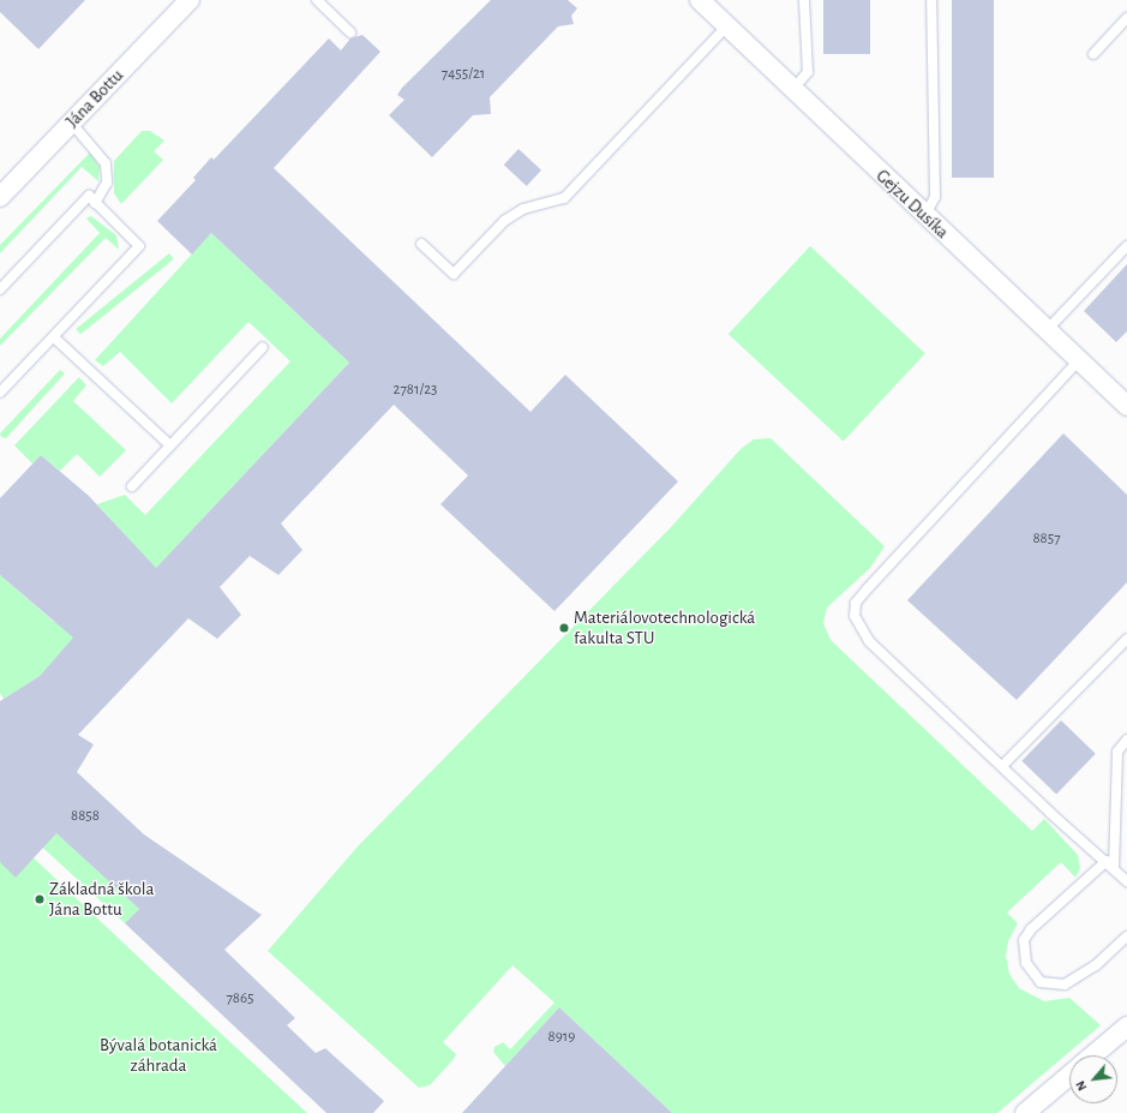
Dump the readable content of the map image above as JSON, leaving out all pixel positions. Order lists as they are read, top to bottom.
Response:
{
  "streets": {
    "street": ["Jána Bottu", "Gejzu Dusíka"]
  },
  "parks": ["Bývalá botanická záhrada"],
  "places": ["Materiálovotechnologická fakulta STU", "Základná škola Jána Bottu"],
  "house_numbers": [
    "7455/21",
    "2781/23",
    "8857",
    "8858",
    "7865",
    "8919"
  ],
  "north": "bottom left"
}
